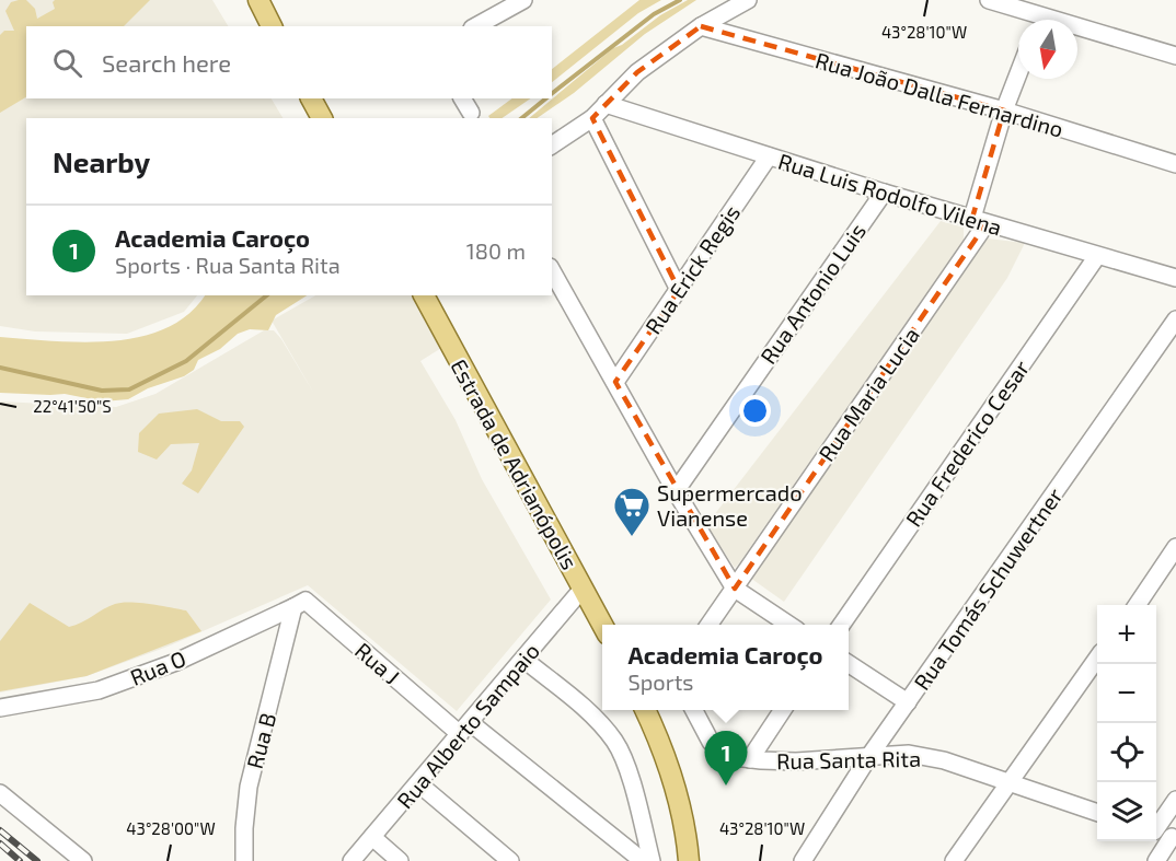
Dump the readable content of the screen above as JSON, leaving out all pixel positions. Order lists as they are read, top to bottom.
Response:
{
  "streets": {
    "main road": ["Estrada de Adrianópolis"],
    "street": [
      "Rua João Dalla Fernardino",
      "Rua Luis Rodolfo Vilena",
      "Rua Erick Regis",
      "Rua Antonio Luis",
      "Rua Maria Lucia",
      "Rua Frederico Cesar",
      "Rua Tomás Schuwertner",
      "Rua J",
      "Rua O",
      "Rua Alberto Sampaio",
      "Rua B",
      "Rua Santa Rita"
    ]
  },
  "crossings": [
    ["Rua João Dalla Fernardino", "Rua Maria Lucia"],
    ["Rua Luis Rodolfo Vilena", "Rua Erick Regis"],
    ["Rua Luis Rodolfo Vilena", "Rua Antonio Luis"],
    ["Rua Luis Rodolfo Vilena", "Rua Maria Lucia"],
    ["Rua Luis Rodolfo Vilena", "Rua Frederico Cesar"],
    ["Estrada de Adrianópolis", "Rua Alberto Sampaio"],
    ["Rua Tomás Schuwertner", "Rua Santa Rita"],
    ["Rua J", "Rua O"],
    ["Rua J", "Rua Alberto Sampaio"],
    ["Rua J", "Rua B"],
    ["Rua O", "Rua B"]
  ],
  "places": {
    "supermarket": ["Supermercado Vianense"]
  },
  "north": "bottom",
  "page": {
    "search": "Search here",
    "heading": "Nearby",
    "list": [
      {
        "mark": "1",
        "name": "Academia Caroço",
        "note": "Sports · Rua Santa Rita",
        "value": "180 m"
      }
    ],
    "map_buttons": ["+", "−"],
    "popup": ["Academia Caroço", "Sports"],
    "pins": "1"
  },
  "coordinates": ["43°28'10\"W", "22°41'50\"S", "43°28'00\"W"]
}
